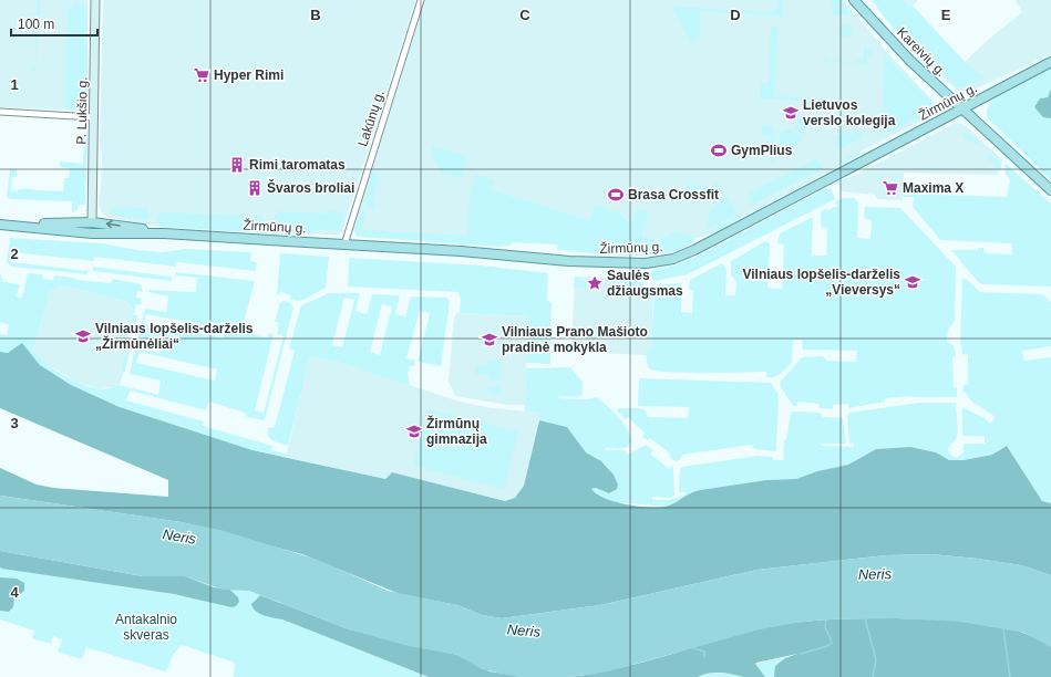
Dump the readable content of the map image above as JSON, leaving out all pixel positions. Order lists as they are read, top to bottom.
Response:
{
  "streets": {
    "main road": ["Kareivių g.", "Žirmūnų g."],
    "street": ["P. Lukšio g.", "Lakūnų g."]
  },
  "crossings": [
    ["Kareivių g.", "Žirmūnų g."],
    ["Žirmūnų g.", "P. Lukšio g."],
    ["Žirmūnų g.", "Lakūnų g."]
  ],
  "water": ["Neris"],
  "parks": ["Antakalnio skveras"],
  "places": {
    "supermarket": ["Hyper Rimi", "Maxima X"],
    "school or university": [
      "Lietuvos verslo kolegija",
      "Vilniaus lopšelis-darželis „Vieversys“",
      "Vilniaus lopšelis-darželis „Žirmūnėliai“",
      "Vilniaus Prano Mašioto pradinė mokykla",
      "Žirmūnų gimnazija"
    ],
    "sports": ["GymPlius", "Brasa Crossfit"],
    "building": ["Rimi taromatas", "Švaros broliai"],
    "place": ["Saulės džiaugsmas"]
  },
  "scale_bar": "100 m",
  "grid": {
    "columns": [
      "B",
      "C",
      "D",
      "E"
    ],
    "rows": [
      "1",
      "2",
      "3",
      "4"
    ]
  }
}
